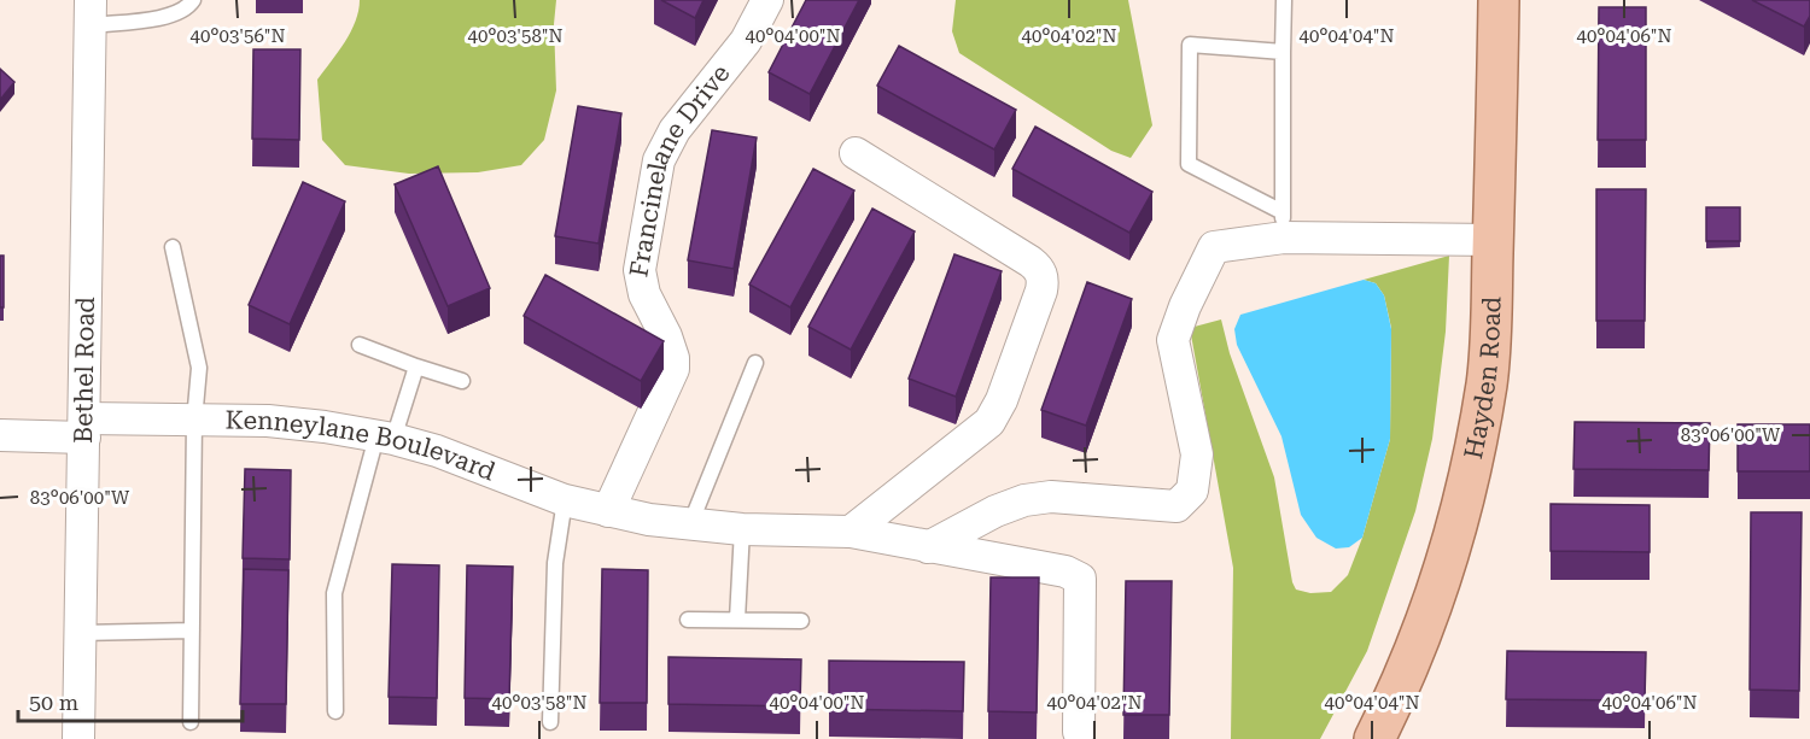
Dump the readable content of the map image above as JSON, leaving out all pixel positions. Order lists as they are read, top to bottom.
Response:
{
  "streets": {
    "main road": ["Hayden Road"],
    "street": ["Francinelane Drive", "Bethel Road", "Kenneylane Boulevard"]
  },
  "crossings": [
    ["Francinelane Drive", "Kenneylane Boulevard"],
    ["Bethel Road", "Kenneylane Boulevard"]
  ],
  "scale_bar": "50 m",
  "coordinates": [
    "40°03'56\"N",
    "40°03'58\"N",
    "40°04'00\"N",
    "40°04'02\"N",
    "40°04'04\"N",
    "40°04'06\"N",
    "83°06'00\"W"
  ]
}
